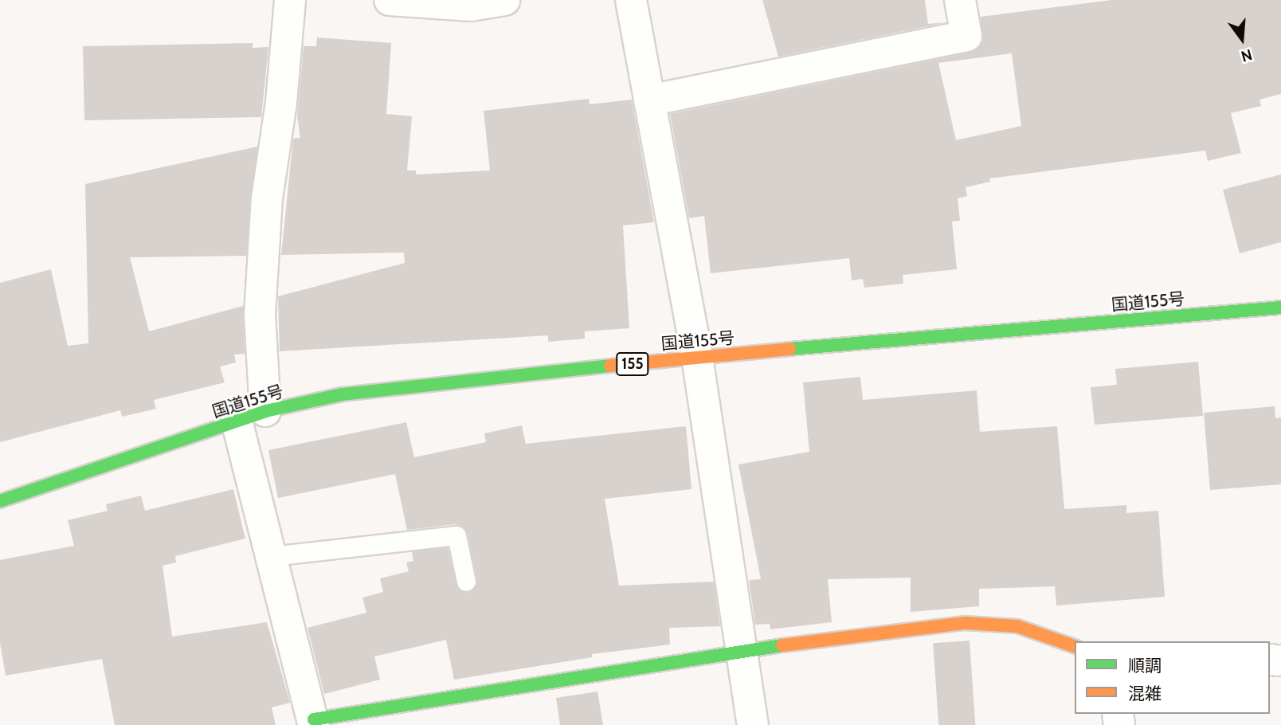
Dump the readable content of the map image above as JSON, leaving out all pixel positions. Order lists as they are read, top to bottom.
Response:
{
  "streets": {
    "main road": ["国道155号", "155"]
  },
  "legend": ["順調", "混雑"],
  "north": "bottom"
}
